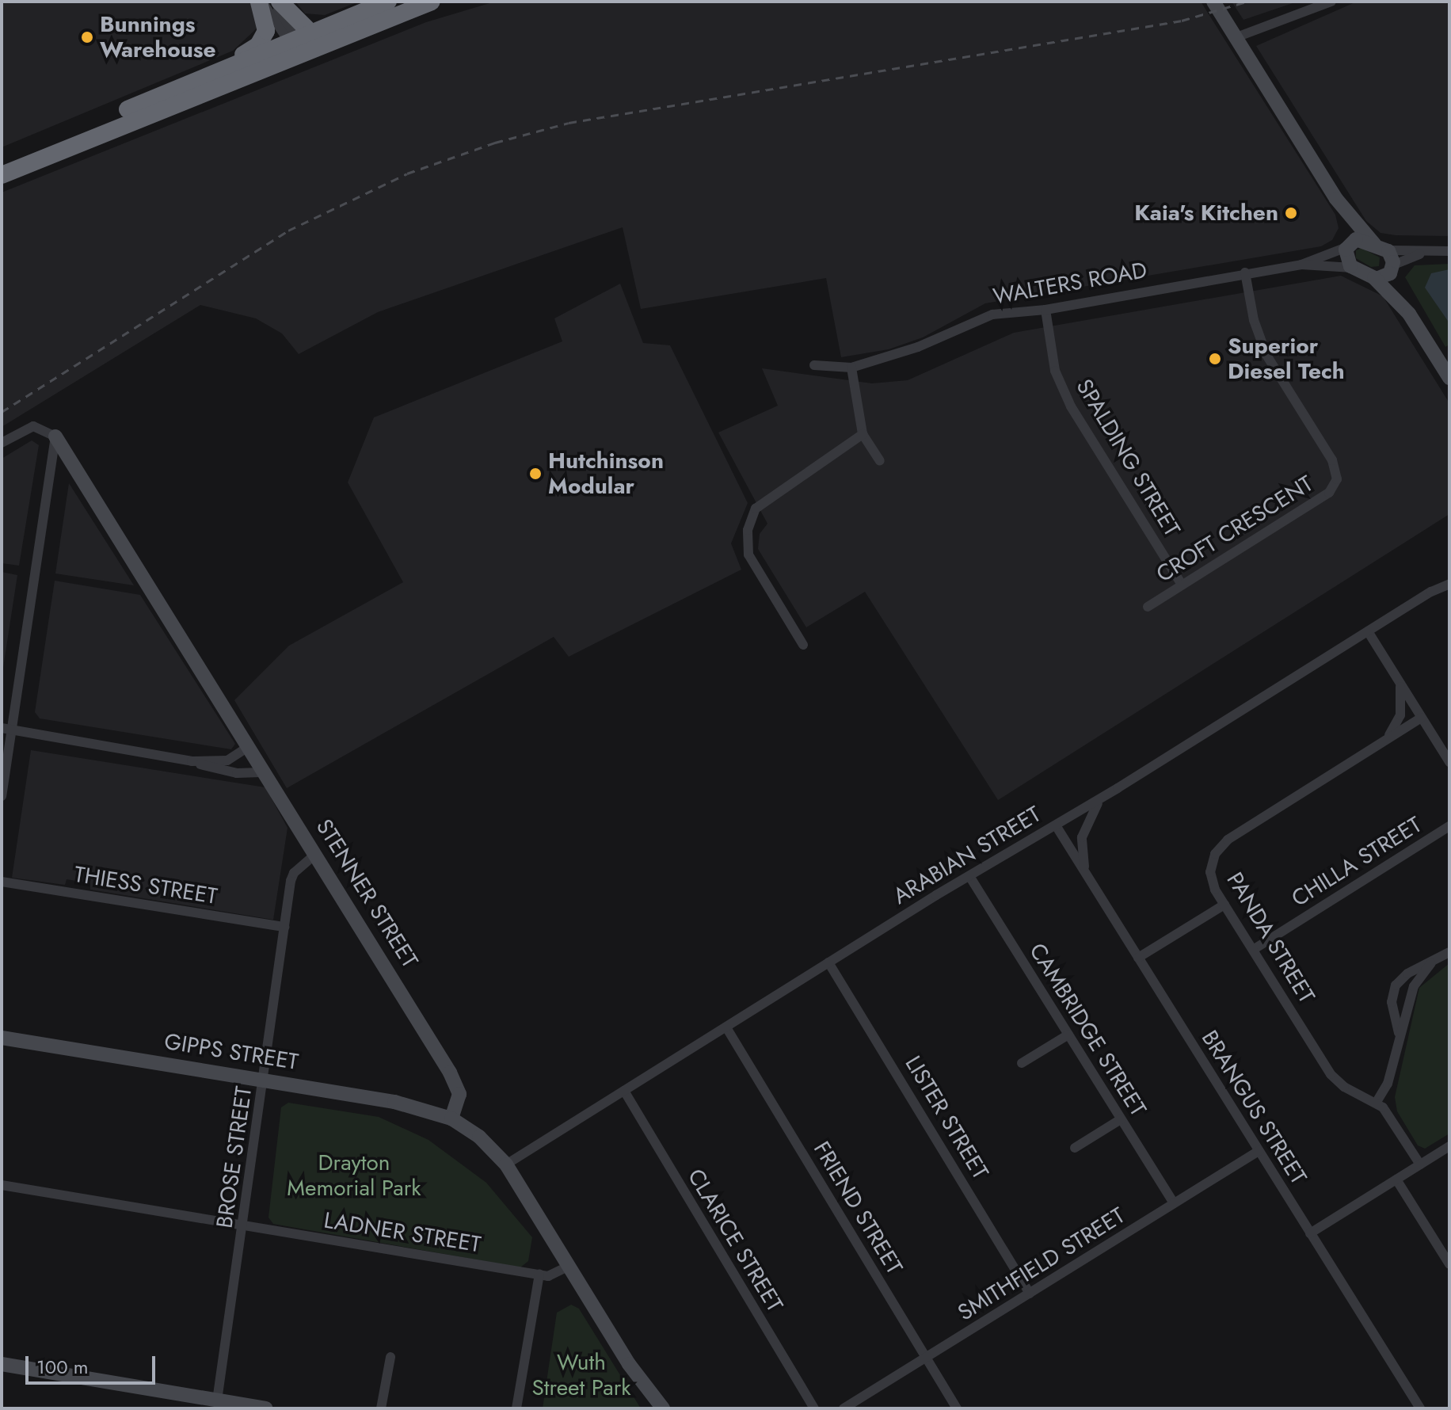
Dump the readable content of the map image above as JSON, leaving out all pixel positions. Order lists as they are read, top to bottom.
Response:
{
  "streets": {
    "main road": ["STENNER STREET", "GIPPS STREET"],
    "street": [
      "WALTERS ROAD",
      "SPALDING STREET",
      "CROFT CRESCENT",
      "ARABIAN STREET",
      "CHILLA STREET",
      "THIESS STREET",
      "PANDA STREET",
      "CAMBRIDGE STREET",
      "BRANGUS STREET",
      "LISTER STREET",
      "BROSE STREET",
      "FRIEND STREET",
      "LADNER STREET",
      "CLARICE STREET",
      "SMITHFIELD STREET"
    ]
  },
  "crossings": [
    ["WALTERS ROAD", "SPALDING STREET"],
    ["WALTERS ROAD", "CROFT CRESCENT"],
    ["SPALDING STREET", "CROFT CRESCENT"],
    ["ARABIAN STREET", "CAMBRIDGE STREET"],
    ["ARABIAN STREET", "BRANGUS STREET"],
    ["ARABIAN STREET", "LISTER STREET"],
    ["ARABIAN STREET", "FRIEND STREET"],
    ["ARABIAN STREET", "CLARICE STREET"],
    ["CHILLA STREET", "PANDA STREET"],
    ["THIESS STREET", "BROSE STREET"],
    ["STENNER STREET", "GIPPS STREET"],
    ["STENNER STREET", "BROSE STREET"],
    ["CAMBRIDGE STREET", "SMITHFIELD STREET"],
    ["GIPPS STREET", "BROSE STREET"],
    ["BRANGUS STREET", "SMITHFIELD STREET"],
    ["LISTER STREET", "SMITHFIELD STREET"],
    ["BROSE STREET", "LADNER STREET"],
    ["FRIEND STREET", "SMITHFIELD STREET"]
  ],
  "parks": ["Drayton Memorial Park", "Wuth Street Park"],
  "places": [
    "Bunnings Warehouse",
    "Kaia's Kitchen",
    "Superior Diesel Tech",
    "Hutchinson Modular"
  ],
  "scale_bar": "100 m"
}
